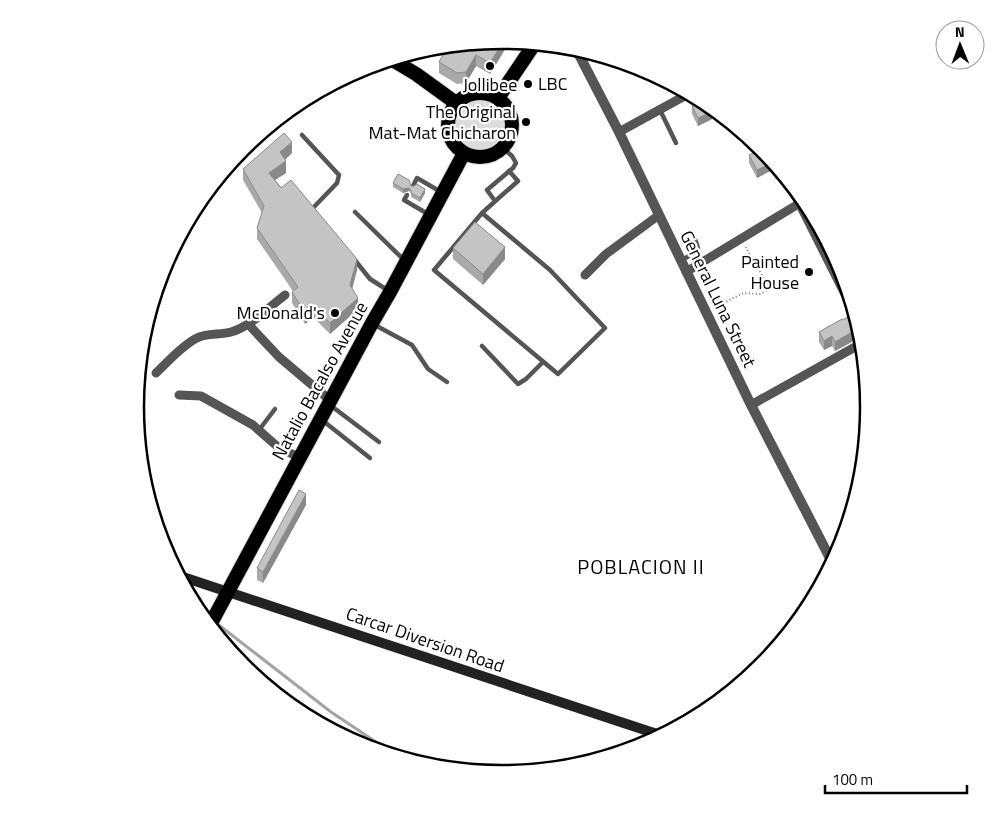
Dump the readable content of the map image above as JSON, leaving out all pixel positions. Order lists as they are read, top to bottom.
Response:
{
  "streets": {
    "highway": ["Natalio Bacalso Avenue"],
    "main road": ["Carcar Diversion Road"],
    "street": ["General Luna Street"]
  },
  "crossings": [
    ["Natalio Bacalso Avenue", "Carcar Diversion Road"]
  ],
  "districts": ["POBLACION II"],
  "places": [
    "Jollibee",
    "LBC",
    "The Original Mat-Mat Chicharon",
    "Painted House",
    "McDonald's"
  ],
  "scale_bar": "100 m",
  "north": "top"
}
